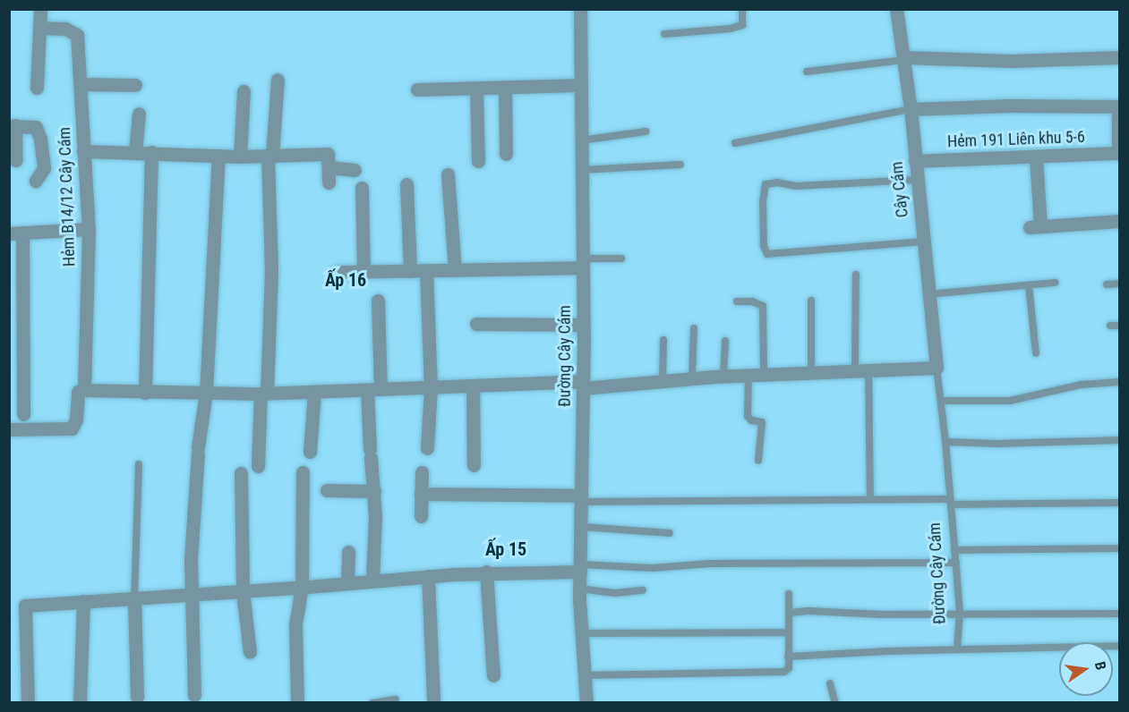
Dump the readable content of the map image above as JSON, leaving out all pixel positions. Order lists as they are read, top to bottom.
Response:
{
  "streets": {
    "street": [
      "Hẻm 191 Liên khu 5-6",
      "Cây Cám",
      "Hẻm B14/12 Cây Cám",
      "Đường Cây Cám"
    ]
  },
  "crossings": [
    ["Hẻm 191 Liên khu 5-6", "Cây Cám"],
    ["Cây Cám", "Đường Cây Cám"]
  ],
  "districts": ["Ấp 16", "Ấp 15"],
  "north": "right"
}
